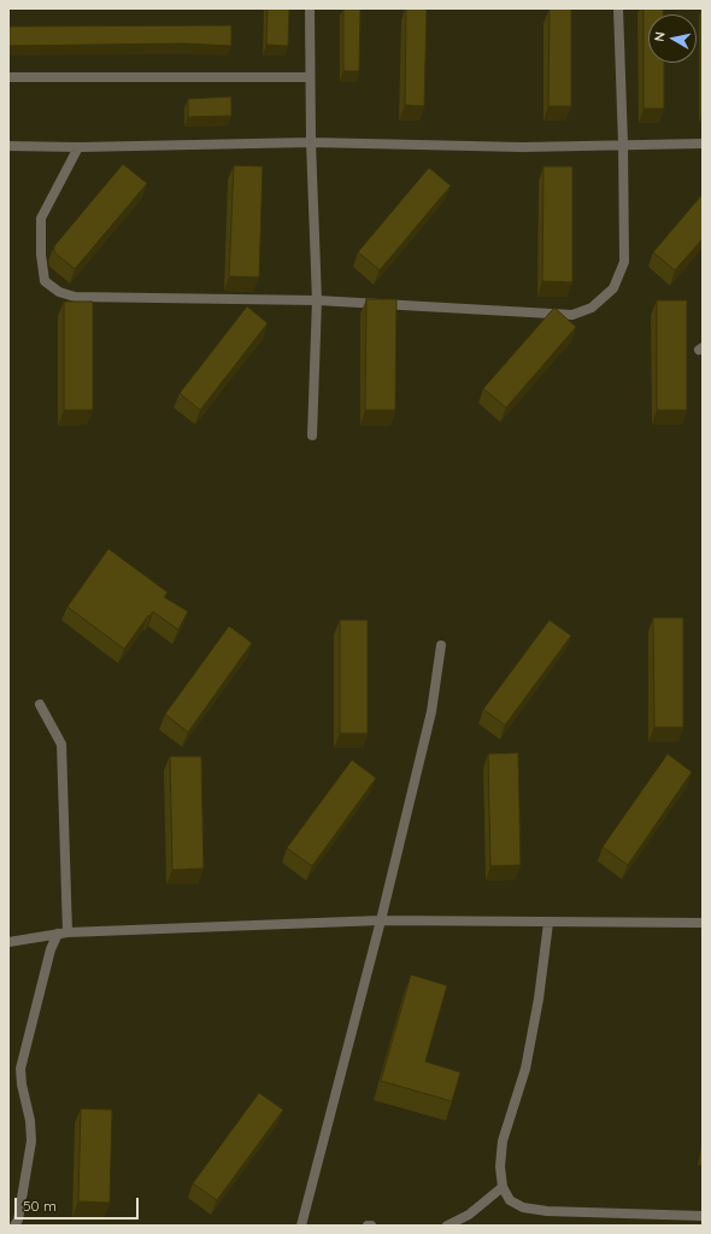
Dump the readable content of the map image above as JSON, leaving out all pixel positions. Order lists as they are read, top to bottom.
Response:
{
  "scale_bar": "50 m",
  "north": "left"
}
